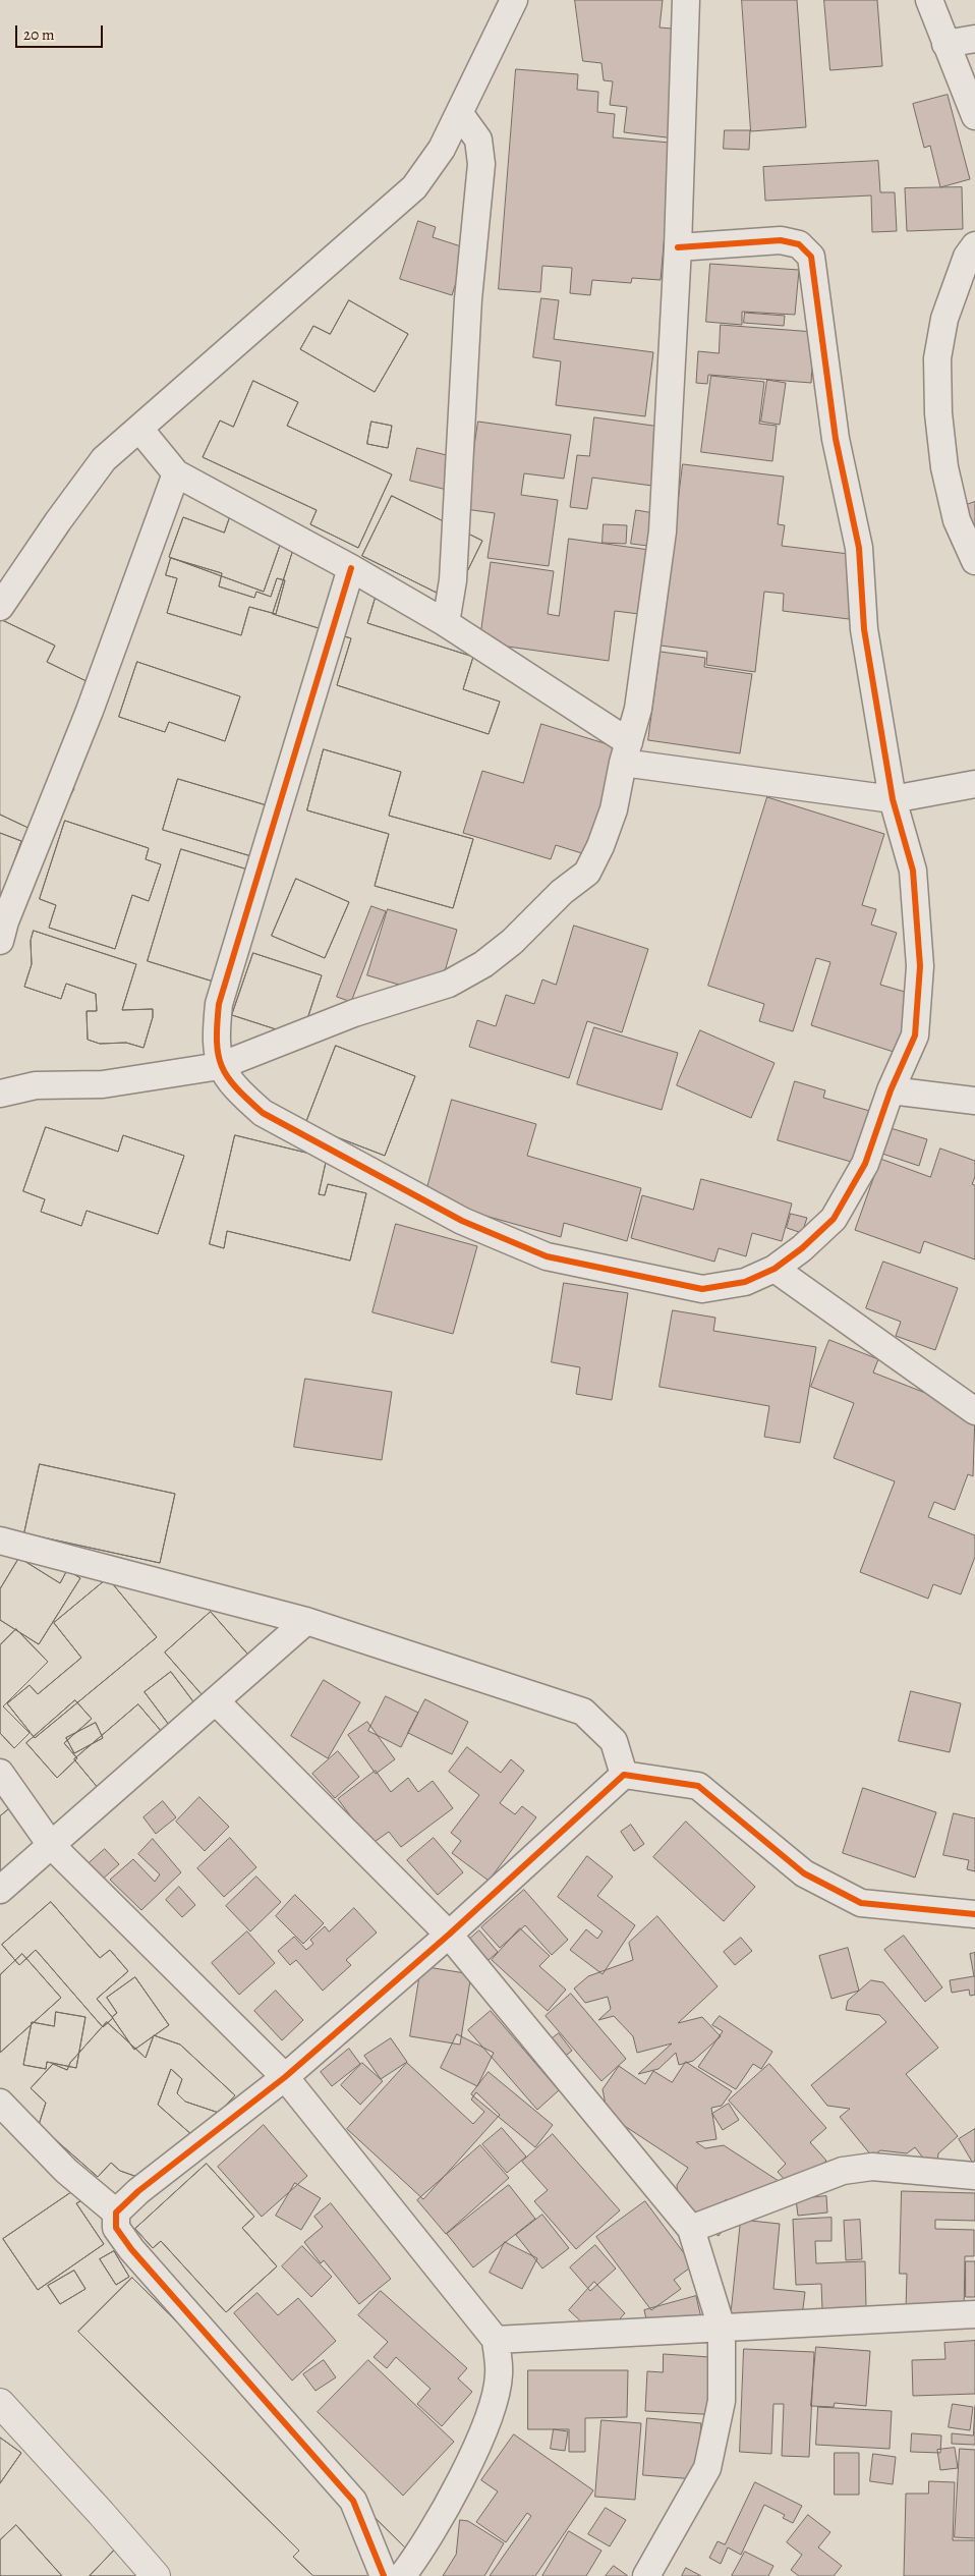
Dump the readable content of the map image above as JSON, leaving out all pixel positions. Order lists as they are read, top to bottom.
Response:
{
  "scale_bar": "20 m"
}
